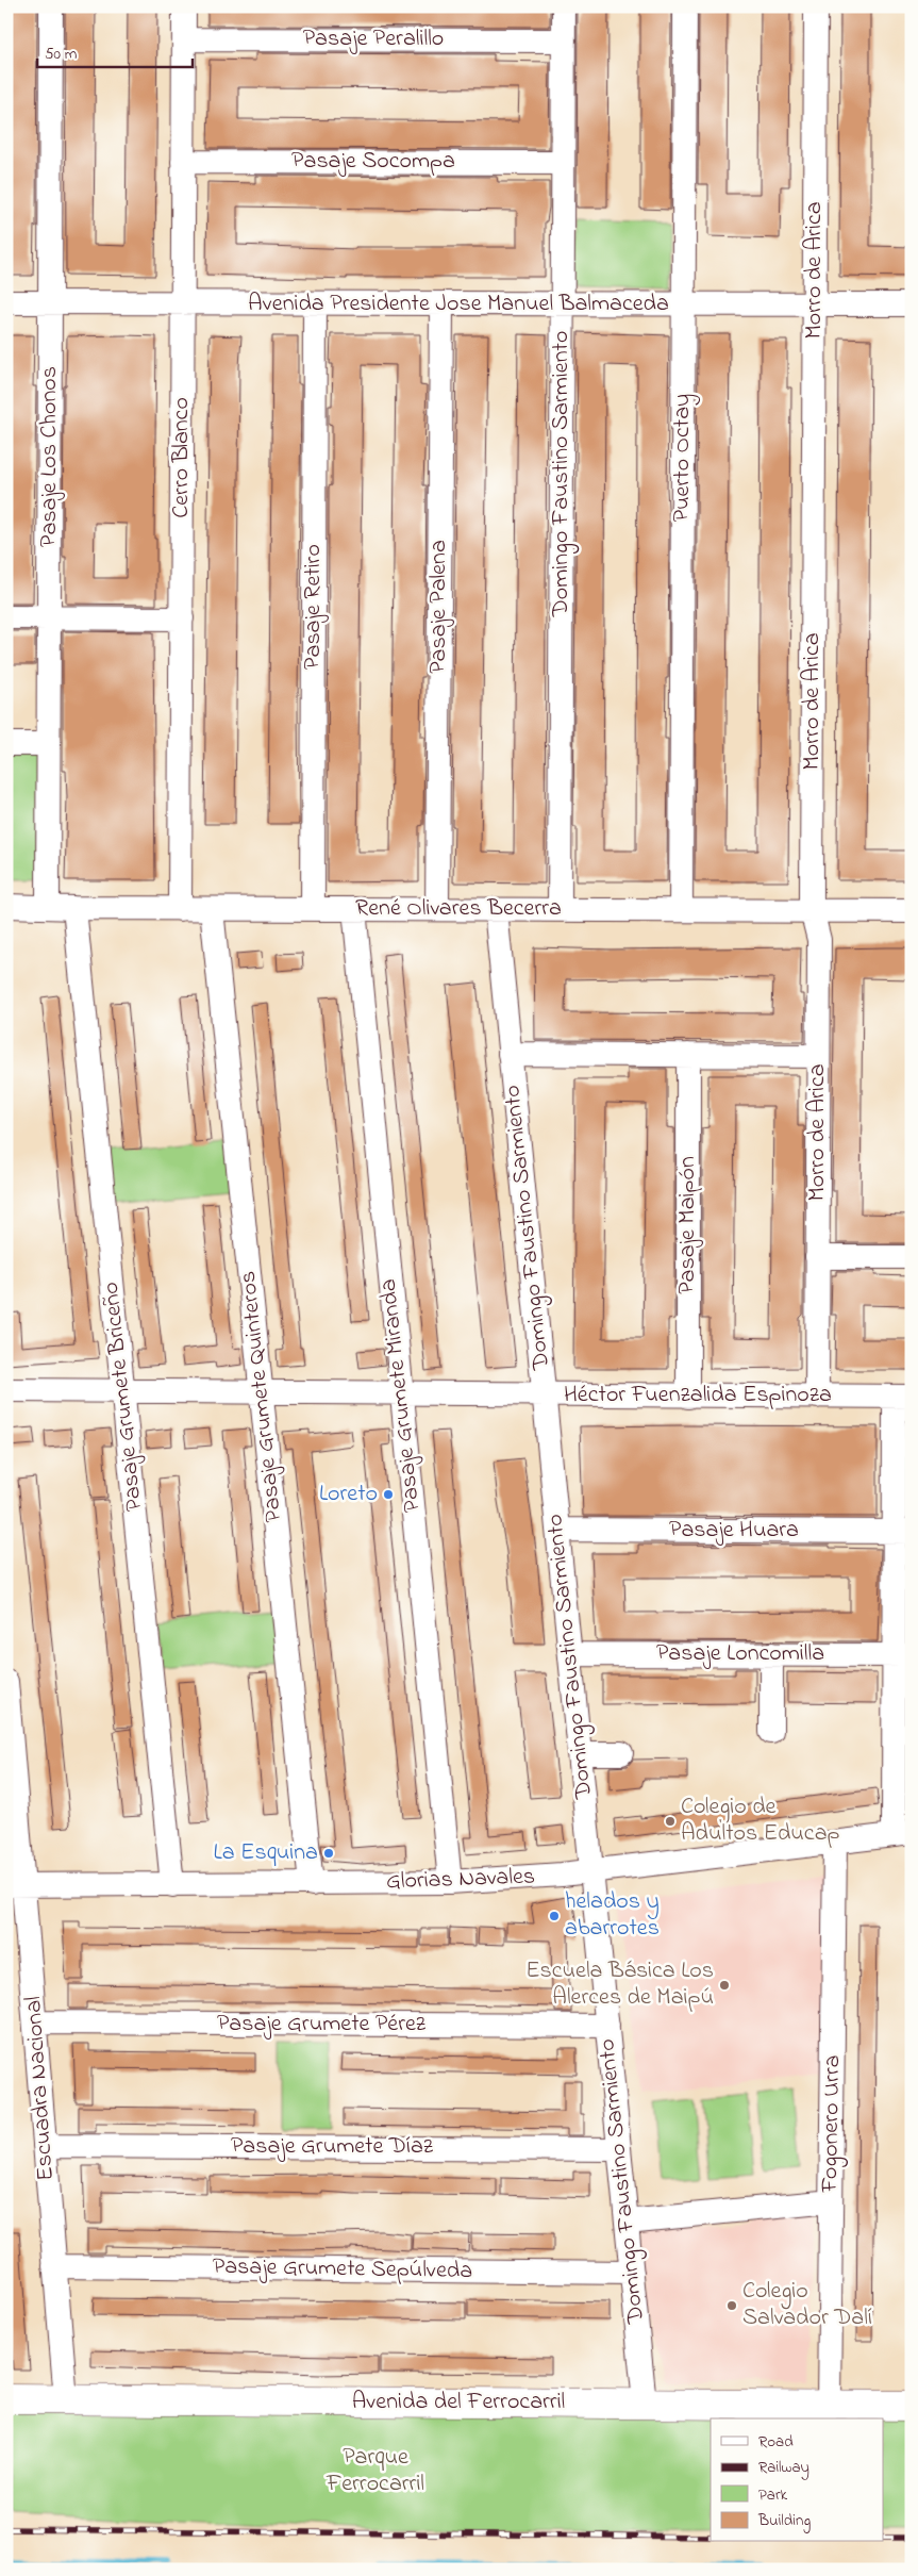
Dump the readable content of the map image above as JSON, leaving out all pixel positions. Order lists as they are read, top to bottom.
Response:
{
  "streets": {
    "street": [
      "Pasaje Peralillo",
      "Pasaje Socompa",
      "Morro de Arica",
      "Avenida Presidente Jose Manuel Balmaceda",
      "Pasaje Los Chonos",
      "Cerro Blanco",
      "Puerto Octay",
      "Domingo Faustino Sarmiento",
      "Pasaje Retiro",
      "Pasaje Palena",
      "René Olivares Becerra",
      "Pasaje Maipón",
      "Pasaje Grumete Miranda",
      "Héctor Fuenzalida Espinoza",
      "Pasaje Grumete Briceño",
      "Pasaje Grumete Quinteros",
      "Pasaje Huara",
      "Pasaje Loncomilla",
      "Glorias Navales",
      "Pasaje Grumete Pérez",
      "Escuadra Nacional",
      "Fogonero Urra",
      "Pasaje Grumete Díaz",
      "Pasaje Grumete Sepúlveda",
      "Avenida del Ferrocarril"
    ]
  },
  "crossings": [
    ["Pasaje Peralillo", "Cerro Blanco"],
    ["Pasaje Peralillo", "Domingo Faustino Sarmiento"],
    ["Pasaje Socompa", "Cerro Blanco"],
    ["Pasaje Socompa", "Domingo Faustino Sarmiento"],
    ["Morro de Arica", "Avenida Presidente Jose Manuel Balmaceda"],
    ["Morro de Arica", "René Olivares Becerra"],
    ["Morro de Arica", "Héctor Fuenzalida Espinoza"],
    ["Avenida Presidente Jose Manuel Balmaceda", "Pasaje Los Chonos"],
    ["Avenida Presidente Jose Manuel Balmaceda", "Cerro Blanco"],
    ["Avenida Presidente Jose Manuel Balmaceda", "Puerto Octay"],
    ["Avenida Presidente Jose Manuel Balmaceda", "Domingo Faustino Sarmiento"],
    ["Avenida Presidente Jose Manuel Balmaceda", "Pasaje Retiro"],
    ["Avenida Presidente Jose Manuel Balmaceda", "Pasaje Palena"],
    ["Pasaje Los Chonos", "René Olivares Becerra"],
    ["Cerro Blanco", "René Olivares Becerra"],
    ["Puerto Octay", "René Olivares Becerra"],
    ["Domingo Faustino Sarmiento", "René Olivares Becerra"],
    ["Domingo Faustino Sarmiento", "Héctor Fuenzalida Espinoza"],
    ["Domingo Faustino Sarmiento", "Pasaje Huara"],
    ["Domingo Faustino Sarmiento", "Pasaje Loncomilla"],
    ["Domingo Faustino Sarmiento", "Glorias Navales"],
    ["Domingo Faustino Sarmiento", "Pasaje Grumete Pérez"],
    ["Domingo Faustino Sarmiento", "Pasaje Grumete Díaz"],
    ["Domingo Faustino Sarmiento", "Pasaje Grumete Sepúlveda"],
    ["Domingo Faustino Sarmiento", "Avenida del Ferrocarril"],
    ["Pasaje Retiro", "René Olivares Becerra"],
    ["Pasaje Palena", "René Olivares Becerra"],
    ["René Olivares Becerra", "Pasaje Grumete Miranda"],
    ["René Olivares Becerra", "Pasaje Grumete Briceño"],
    ["René Olivares Becerra", "Pasaje Grumete Quinteros"],
    ["Pasaje Maipón", "Héctor Fuenzalida Espinoza"],
    ["Pasaje Grumete Miranda", "Héctor Fuenzalida Espinoza"],
    ["Pasaje Grumete Miranda", "Glorias Navales"],
    ["Héctor Fuenzalida Espinoza", "Pasaje Grumete Briceño"],
    ["Héctor Fuenzalida Espinoza", "Pasaje Grumete Quinteros"],
    ["Pasaje Grumete Briceño", "Glorias Navales"],
    ["Pasaje Grumete Quinteros", "Glorias Navales"],
    ["Glorias Navales", "Escuadra Nacional"],
    ["Glorias Navales", "Fogonero Urra"],
    ["Pasaje Grumete Pérez", "Escuadra Nacional"],
    ["Escuadra Nacional", "Pasaje Grumete Díaz"],
    ["Escuadra Nacional", "Pasaje Grumete Sepúlveda"],
    ["Escuadra Nacional", "Avenida del Ferrocarril"],
    ["Fogonero Urra", "Avenida del Ferrocarril"]
  ],
  "parks": ["Parque Ferrocarril"],
  "places": [
    "Loreto",
    "Colegio de Adultos Educap",
    "La Esquina",
    "helados y abarrotes",
    "Escuela Básica Los Alerces de Maipú",
    "Colegio Salvador Dalí"
  ],
  "legend": [
    "Road",
    "Railway",
    "Park",
    "Building"
  ],
  "scale_bar": "50 m"
}
